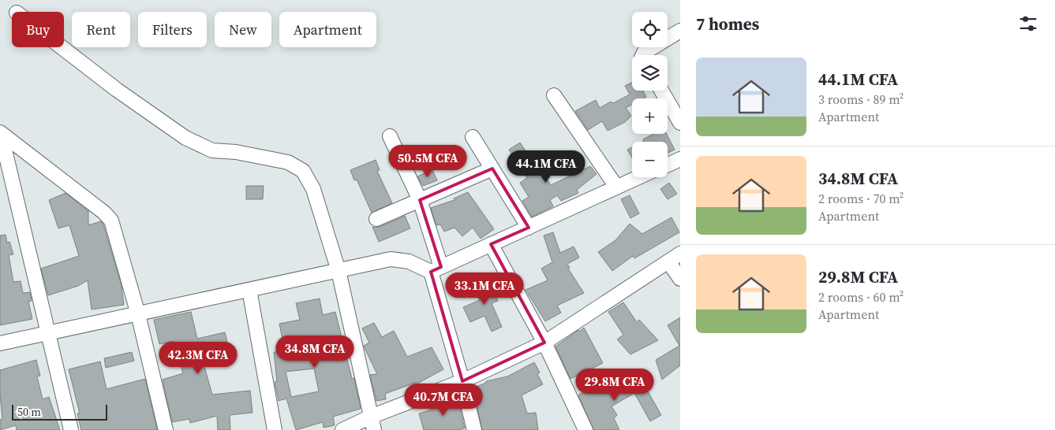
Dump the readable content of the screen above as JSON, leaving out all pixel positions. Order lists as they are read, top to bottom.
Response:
{
  "scale_bar": "50 m",
  "page": {
    "heading": "7 homes",
    "map_buttons": ["+", "−"],
    "chip": [
      "Buy",
      "Rent",
      "Filters",
      "New",
      "Apartment"
    ],
    "list": [
      {
        "name": "44.1M CFA",
        "note": "3 rooms · 89 m² · Apartment"
      },
      {
        "name": "34.8M CFA",
        "note": "2 rooms · 70 m² · Apartment"
      },
      {
        "name": "29.8M CFA",
        "note": "2 rooms · 60 m² · Apartment"
      }
    ],
    "price": [
      "50.5M CFA",
      "44.1M CFA",
      "33.1M CFA",
      "34.8M CFA",
      "42.3M CFA",
      "29.8M CFA",
      "40.7M CFA"
    ],
    "scale": "50 m"
  }
}
